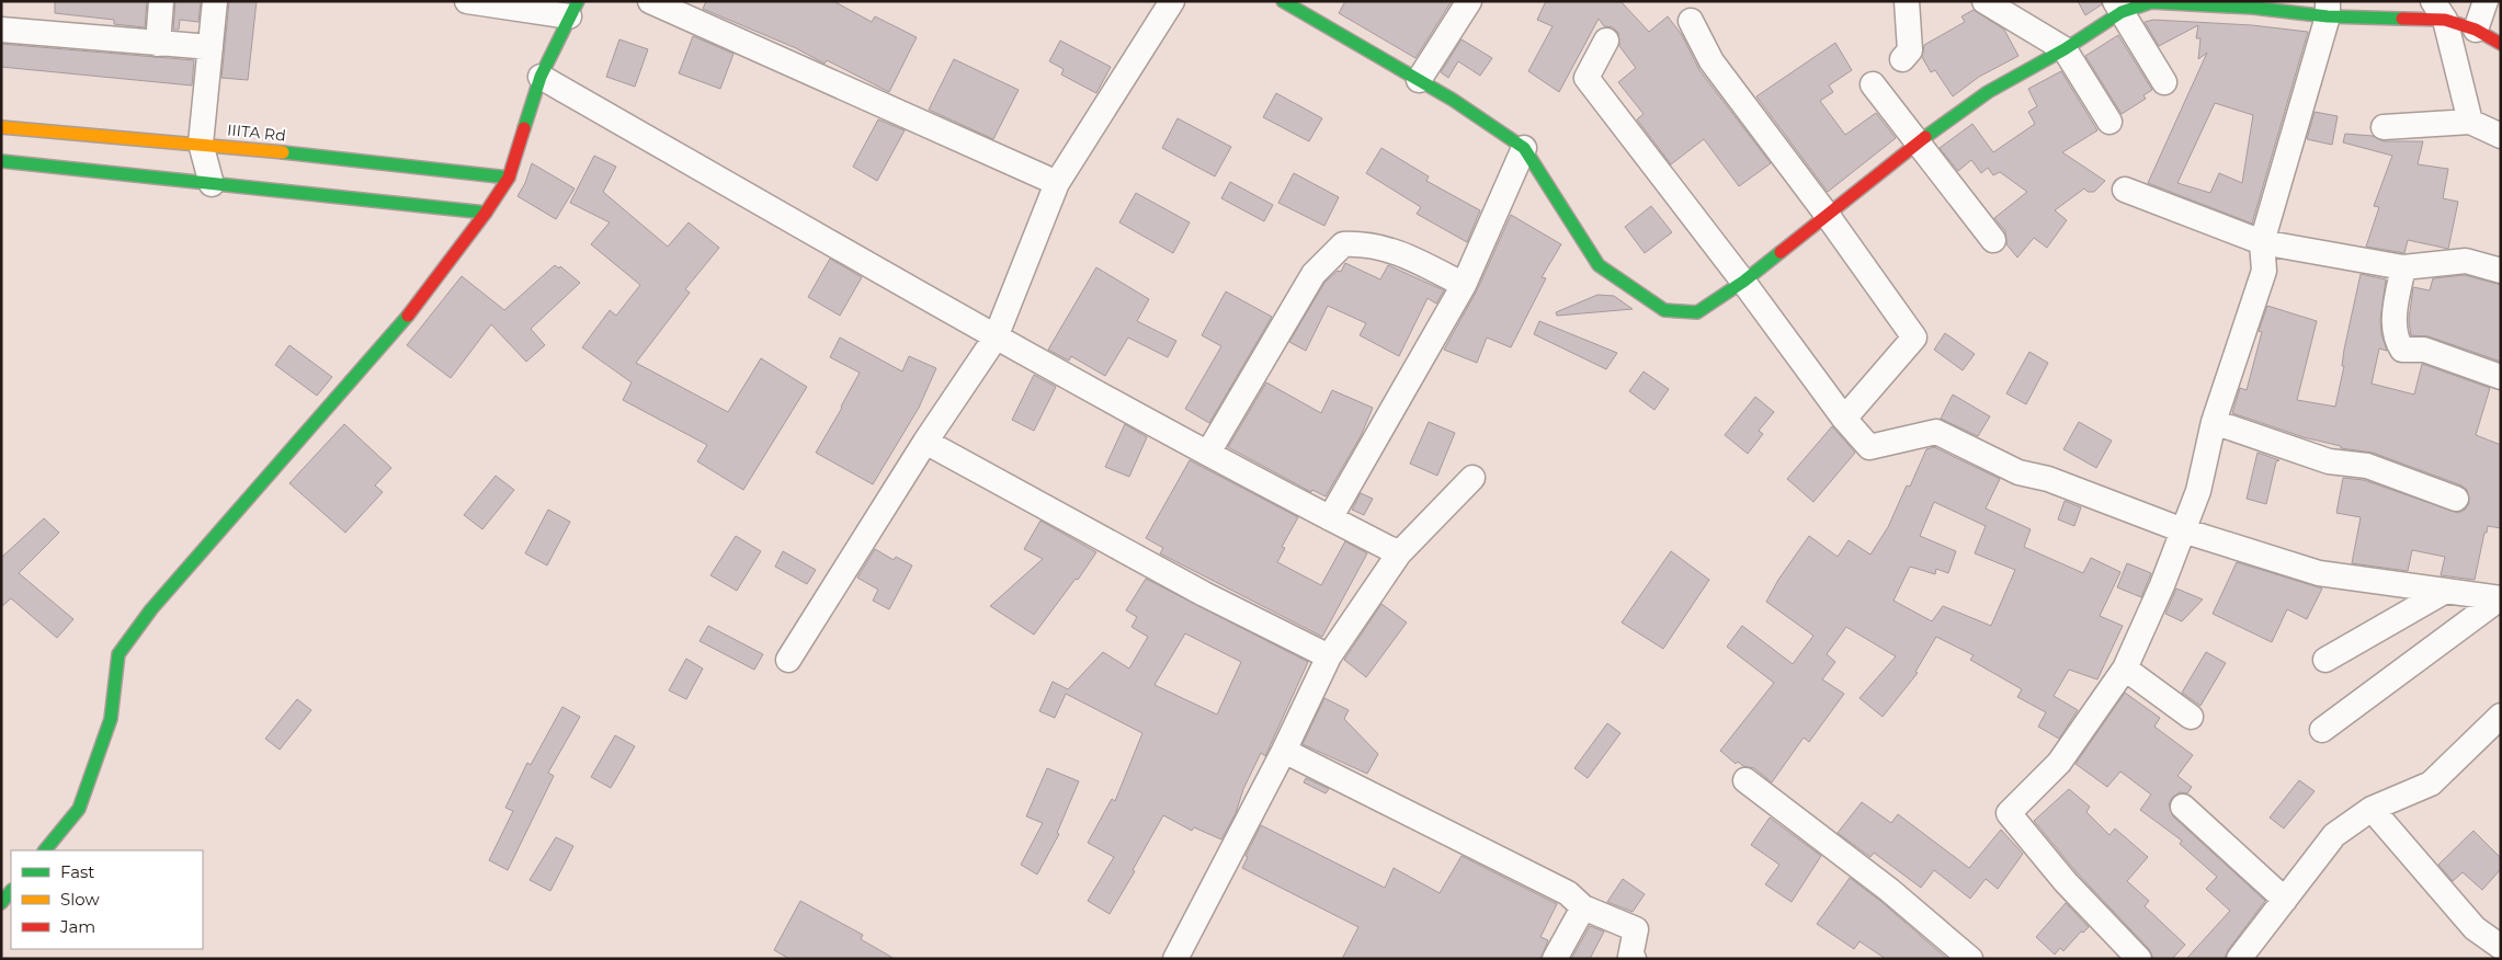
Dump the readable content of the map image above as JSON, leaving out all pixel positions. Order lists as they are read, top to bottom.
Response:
{
  "streets": {
    "street": ["IIITA Rd"]
  },
  "legend": ["Fast", "Slow", "Jam"]
}
